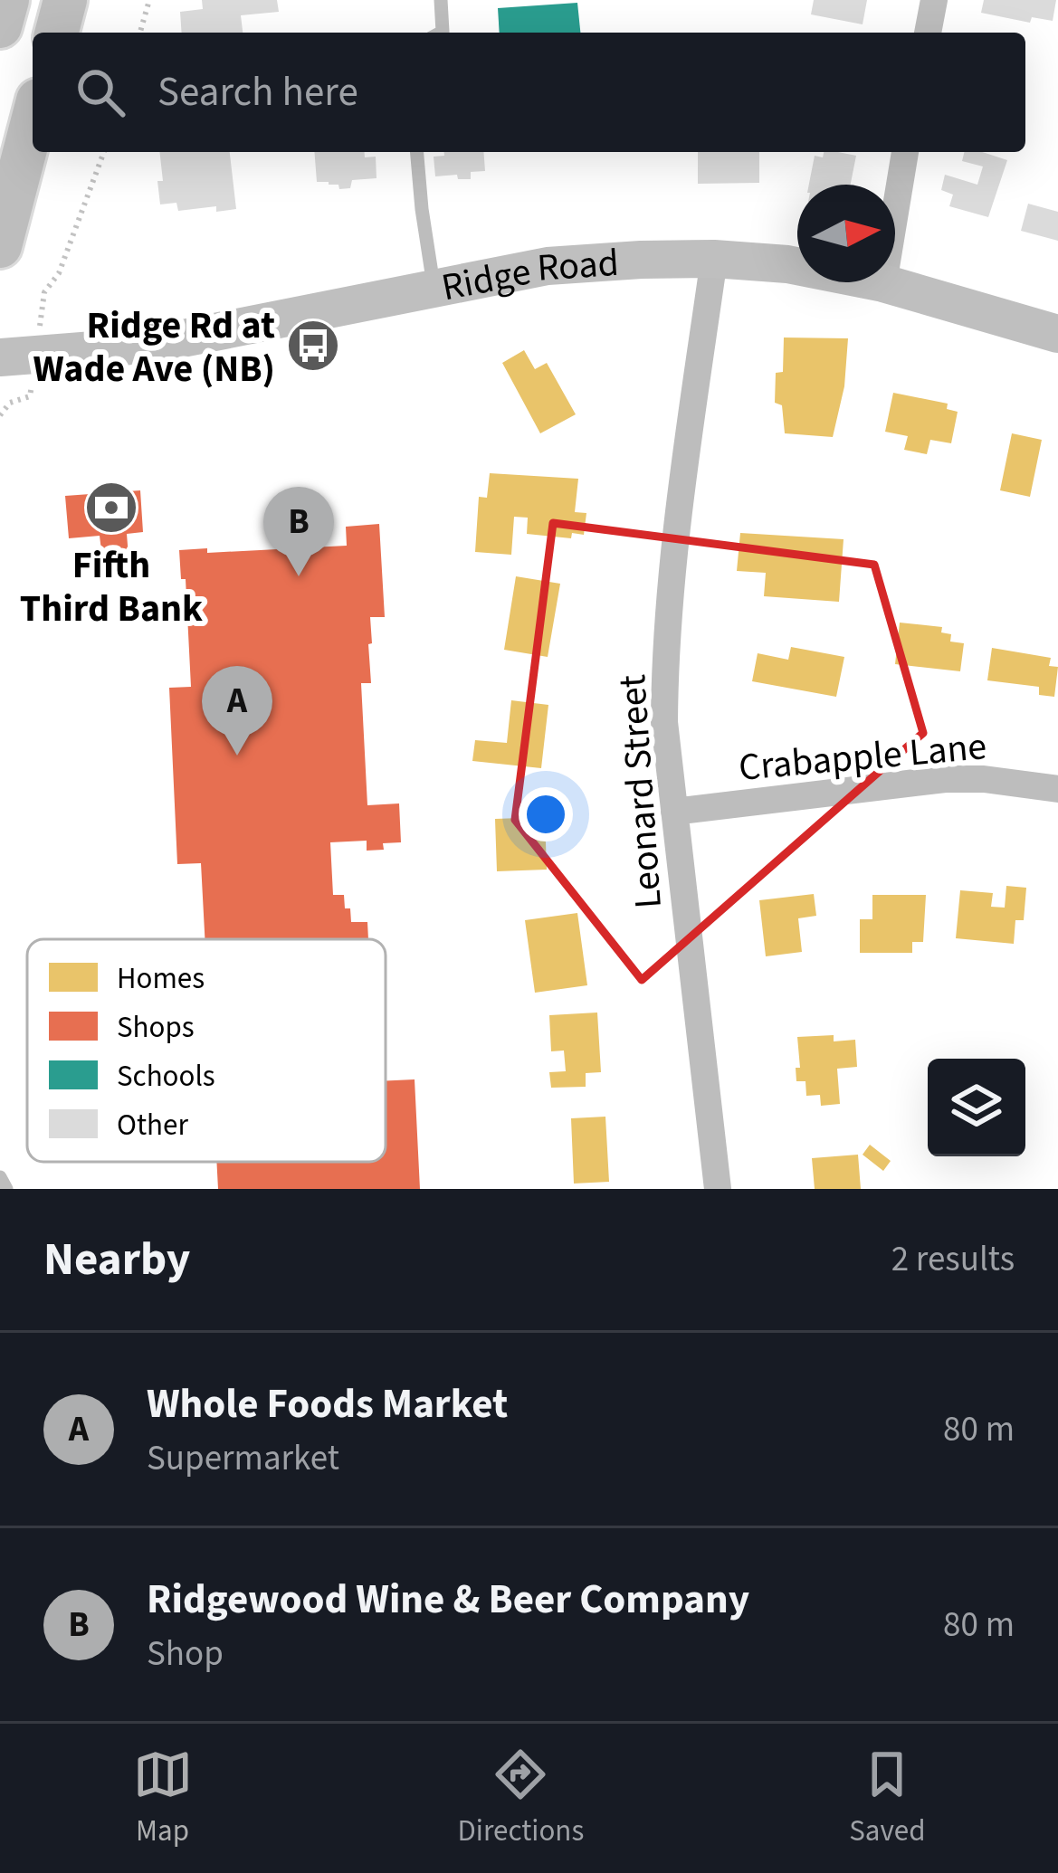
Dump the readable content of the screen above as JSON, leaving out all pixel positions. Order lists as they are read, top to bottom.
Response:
{
  "streets": {
    "street": ["Ridge Road", "Crabapple Lane", "Leonard Street"]
  },
  "crossings": [
    ["Ridge Road", "Leonard Street"],
    ["Crabapple Lane", "Leonard Street"]
  ],
  "places": {
    "bus stop": ["Ridge Rd at Wade Ave (NB)"],
    "bank": ["Fifth Third Bank"]
  },
  "legend": [
    "Homes",
    "Shops",
    "Schools",
    "Other"
  ],
  "north": "right",
  "page": {
    "search": "Search here",
    "pins": ["B", "A"],
    "heading": ["Nearby", "2 results"],
    "list": [
      {
        "mark": "A",
        "name": "Whole Foods Market",
        "note": "Supermarket",
        "value": "80 m"
      },
      {
        "mark": "B",
        "name": "Ridgewood Wine & Beer Company",
        "note": "Shop",
        "value": "80 m"
      }
    ],
    "nav": ["Map", "Directions", "Saved"]
  }
}
